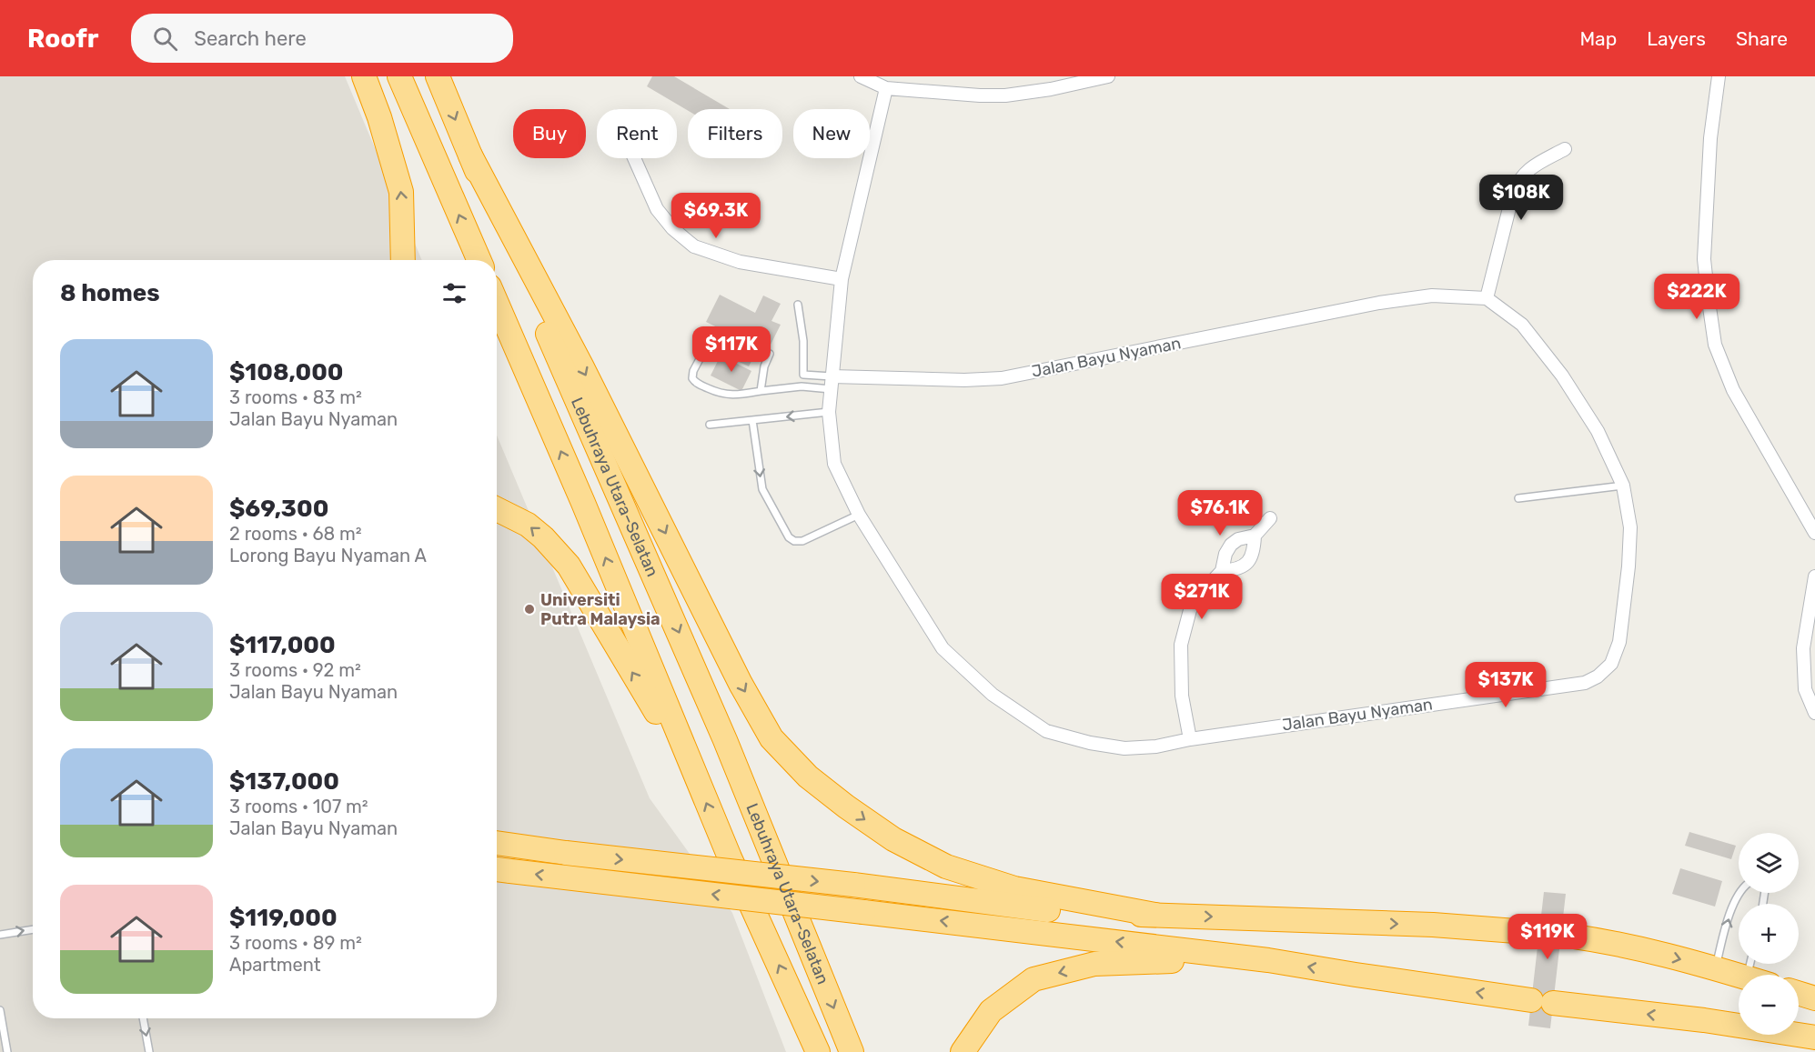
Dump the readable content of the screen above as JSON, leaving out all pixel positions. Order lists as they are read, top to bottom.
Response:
{
  "streets": {
    "highway": ["Lebuhraya Utara–Selatan"],
    "street": ["Jalan Bayu Nyaman"]
  },
  "places": ["Universiti Putra Malaysia"],
  "page": {
    "header": "Roofr",
    "search": "Search here",
    "nav": ["Map", "Layers", "Share"],
    "chip": [
      "Buy",
      "Rent",
      "Filters",
      "New"
    ],
    "price": [
      "$108K",
      "$69.3K",
      "$222K",
      "$117K",
      "$76.1K",
      "$271K",
      "$137K",
      "$119K"
    ],
    "heading": "8 homes",
    "list": [
      {
        "name": "$108,000",
        "note": "3 rooms · 83 m² · Jalan Bayu Nyaman"
      },
      {
        "name": "$69,300",
        "note": "2 rooms · 68 m² · Lorong Bayu Nyaman A"
      },
      {
        "name": "$117,000",
        "note": "3 rooms · 92 m² · Jalan Bayu Nyaman"
      },
      {
        "name": "$137,000",
        "note": "3 rooms · 107 m² · Jalan Bayu Nyaman"
      },
      {
        "name": "$119,000",
        "note": "3 rooms · 89 m² · Apartment"
      }
    ],
    "map_buttons": ["+", "−"]
  }
}
